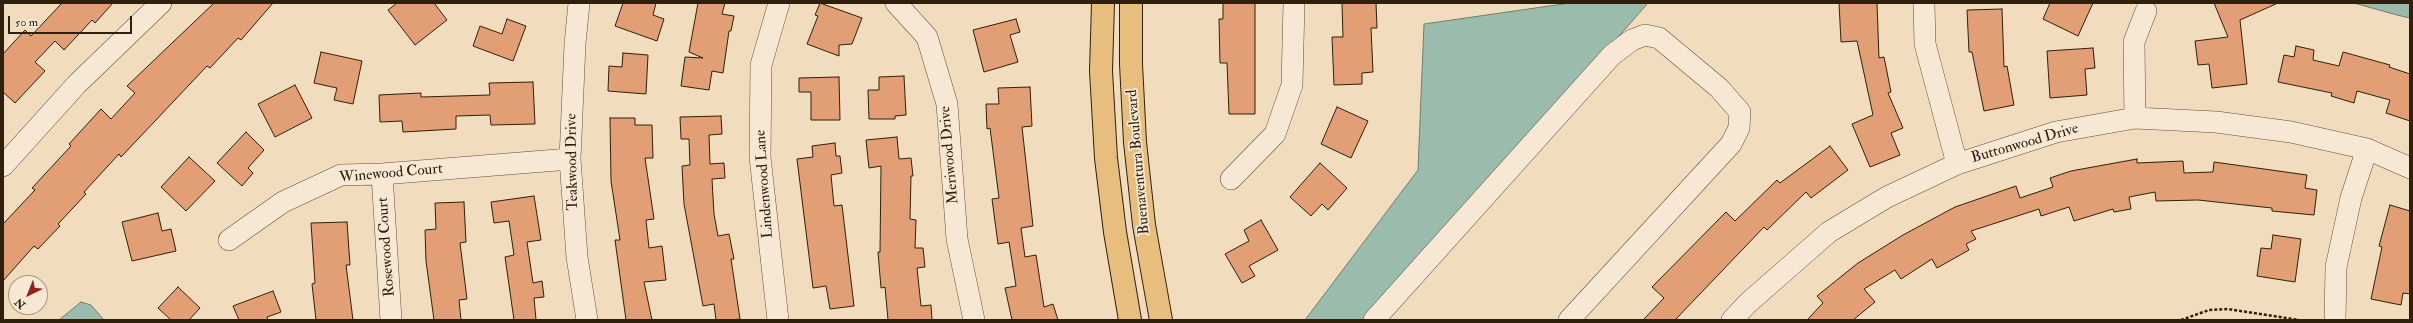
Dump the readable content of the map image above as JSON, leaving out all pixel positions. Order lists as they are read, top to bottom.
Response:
{
  "streets": {
    "main road": ["Buenaventura Boulevard"],
    "street": [
      "Buttonwood Drive",
      "Meriwood Drive",
      "Teakwood Drive",
      "Winewood Court",
      "Lindenwood Lane",
      "Rosewood Court"
    ]
  },
  "crossings": [
    ["Teakwood Drive", "Winewood Court"],
    ["Winewood Court", "Rosewood Court"]
  ],
  "scale_bar": "50 m",
  "north": "bottom left"
}
